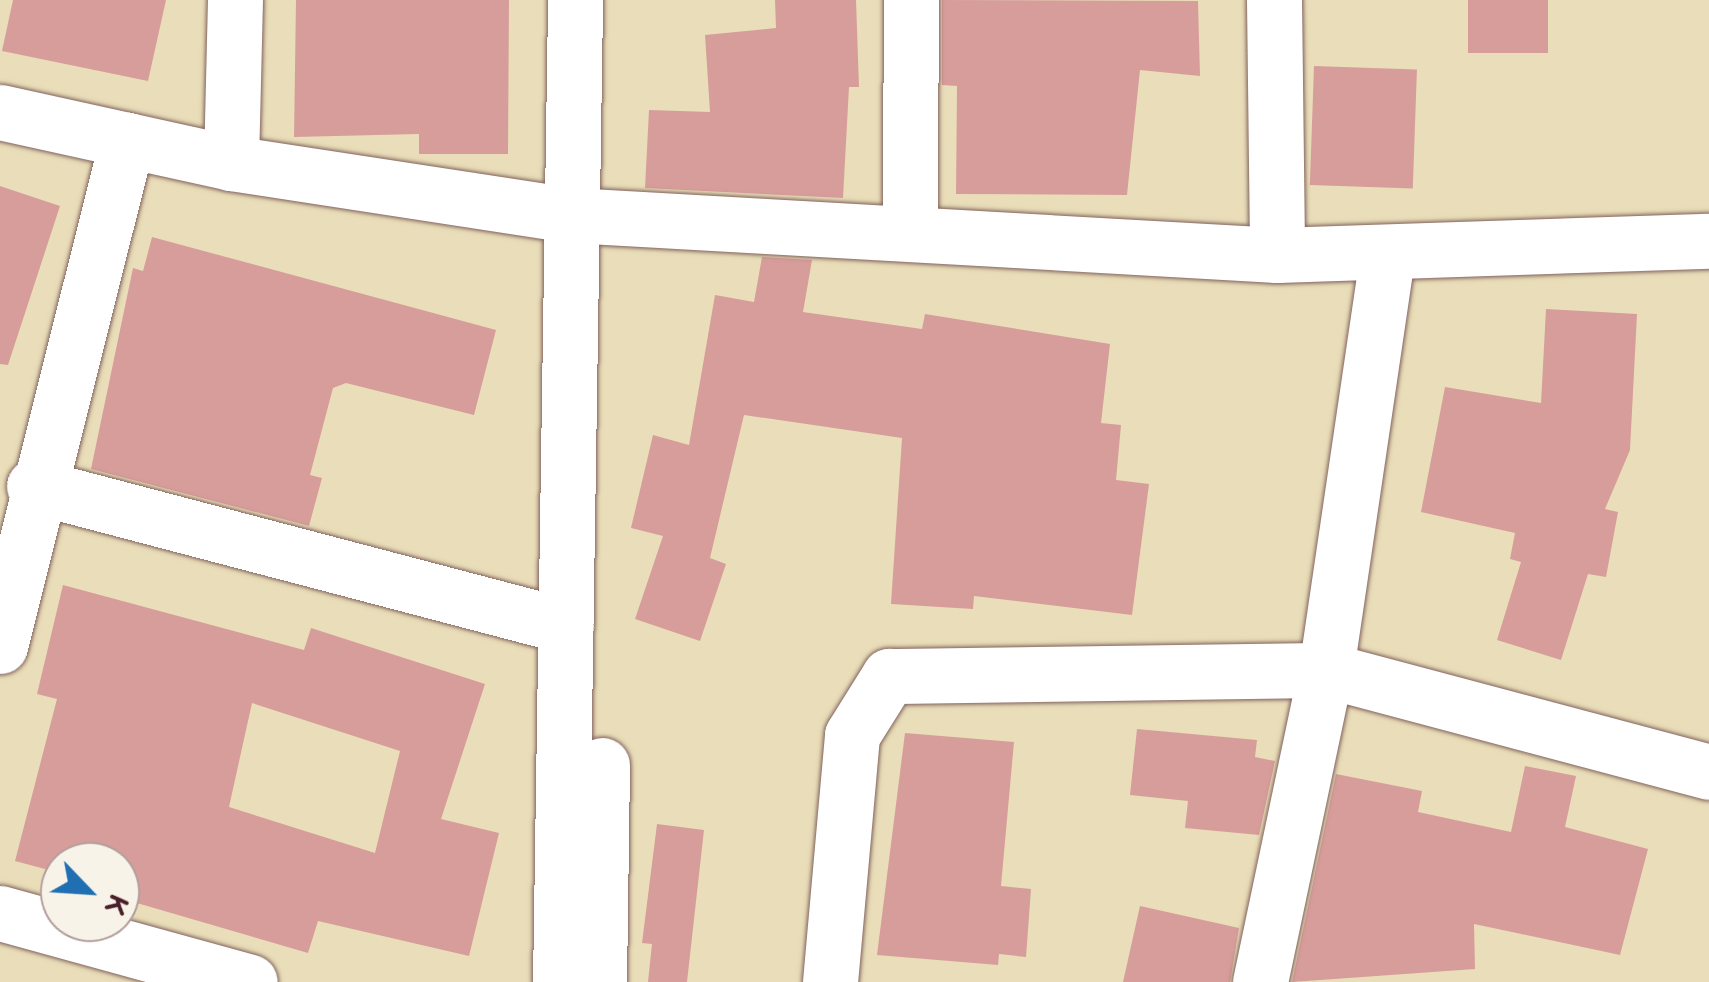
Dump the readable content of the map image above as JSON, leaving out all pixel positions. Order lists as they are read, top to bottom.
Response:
{
  "north": "bottom right"
}
